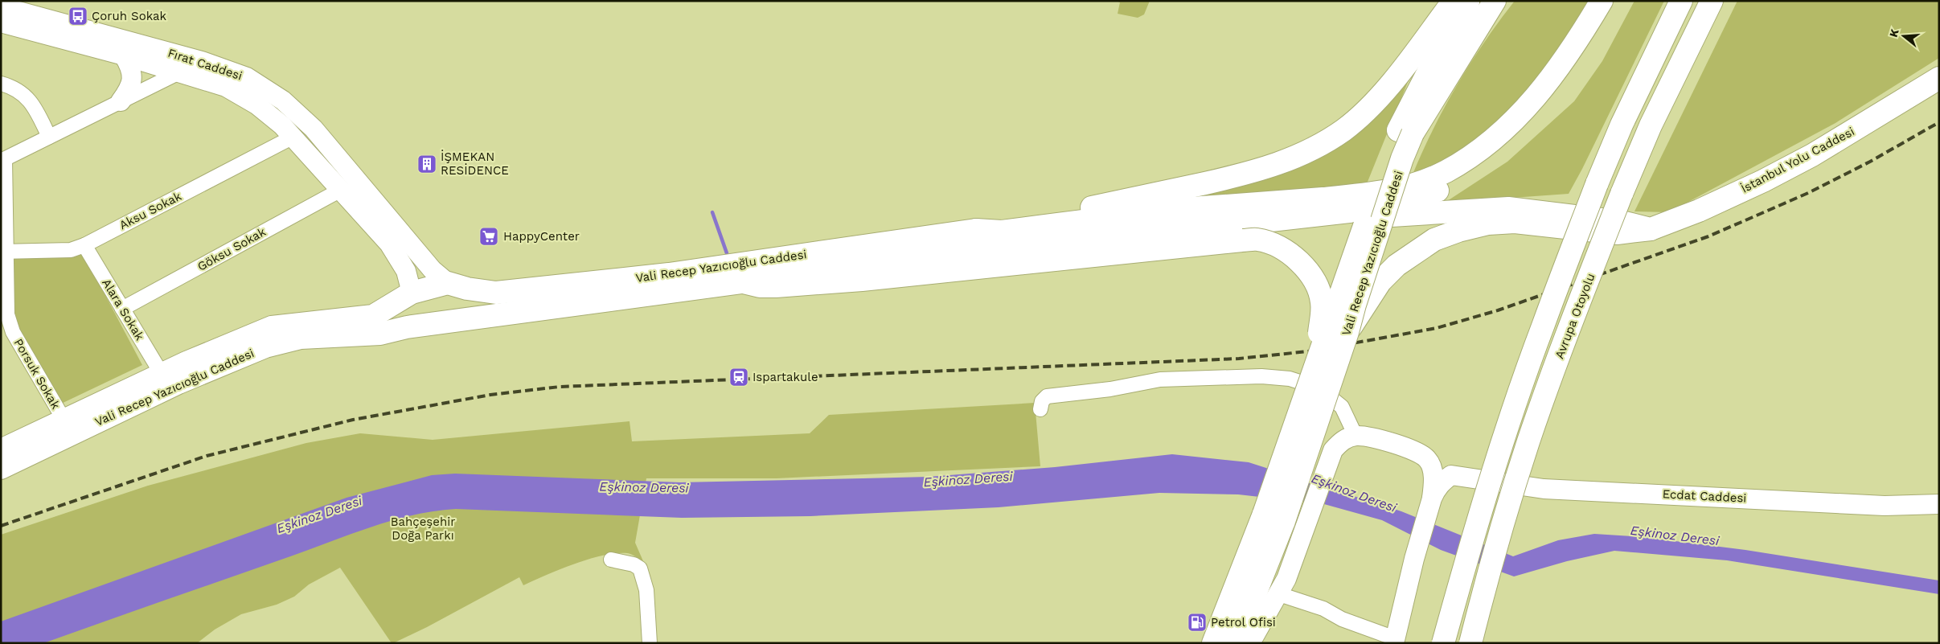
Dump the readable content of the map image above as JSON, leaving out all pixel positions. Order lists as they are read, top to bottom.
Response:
{
  "streets": {
    "main road": [
      "Fırat Caddesi",
      "İstanbul Yolu Caddesi",
      "Vali Recep Yazıcıoğlu Caddesi",
      "Avrupa Otoyolu",
      "Ecdat Caddesi"
    ],
    "street": [
      "Aksu Sokak",
      "Göksu Sokak",
      "Alara Sokak",
      "Porsuk Sokak"
    ]
  },
  "crossings": [
    ["Fırat Caddesi", "Aksu Sokak"],
    ["Fırat Caddesi", "Göksu Sokak"],
    ["Fırat Caddesi", "Vali Recep Yazıcıoğlu Caddesi"],
    ["İstanbul Yolu Caddesi", "Vali Recep Yazıcıoğlu Caddesi"],
    ["Aksu Sokak", "Alara Sokak"],
    ["Aksu Sokak", "Porsuk Sokak"],
    ["Göksu Sokak", "Alara Sokak"],
    ["Vali Recep Yazıcıoğlu Caddesi", "Alara Sokak"],
    ["Vali Recep Yazıcıoğlu Caddesi", "Porsuk Sokak"]
  ],
  "water": ["Eşkinoz Deresi"],
  "parks": ["Bahçeşehir Doğa Parkı"],
  "places": {
    "bus stop": ["Çoruh Sokak"],
    "building": ["İŞMEKAN RESİDENCE"],
    "supermarket": ["HappyCenter"],
    "station": ["Ispartakule"],
    "fuel station": ["Petrol Ofisi"]
  },
  "north": "left"
}
